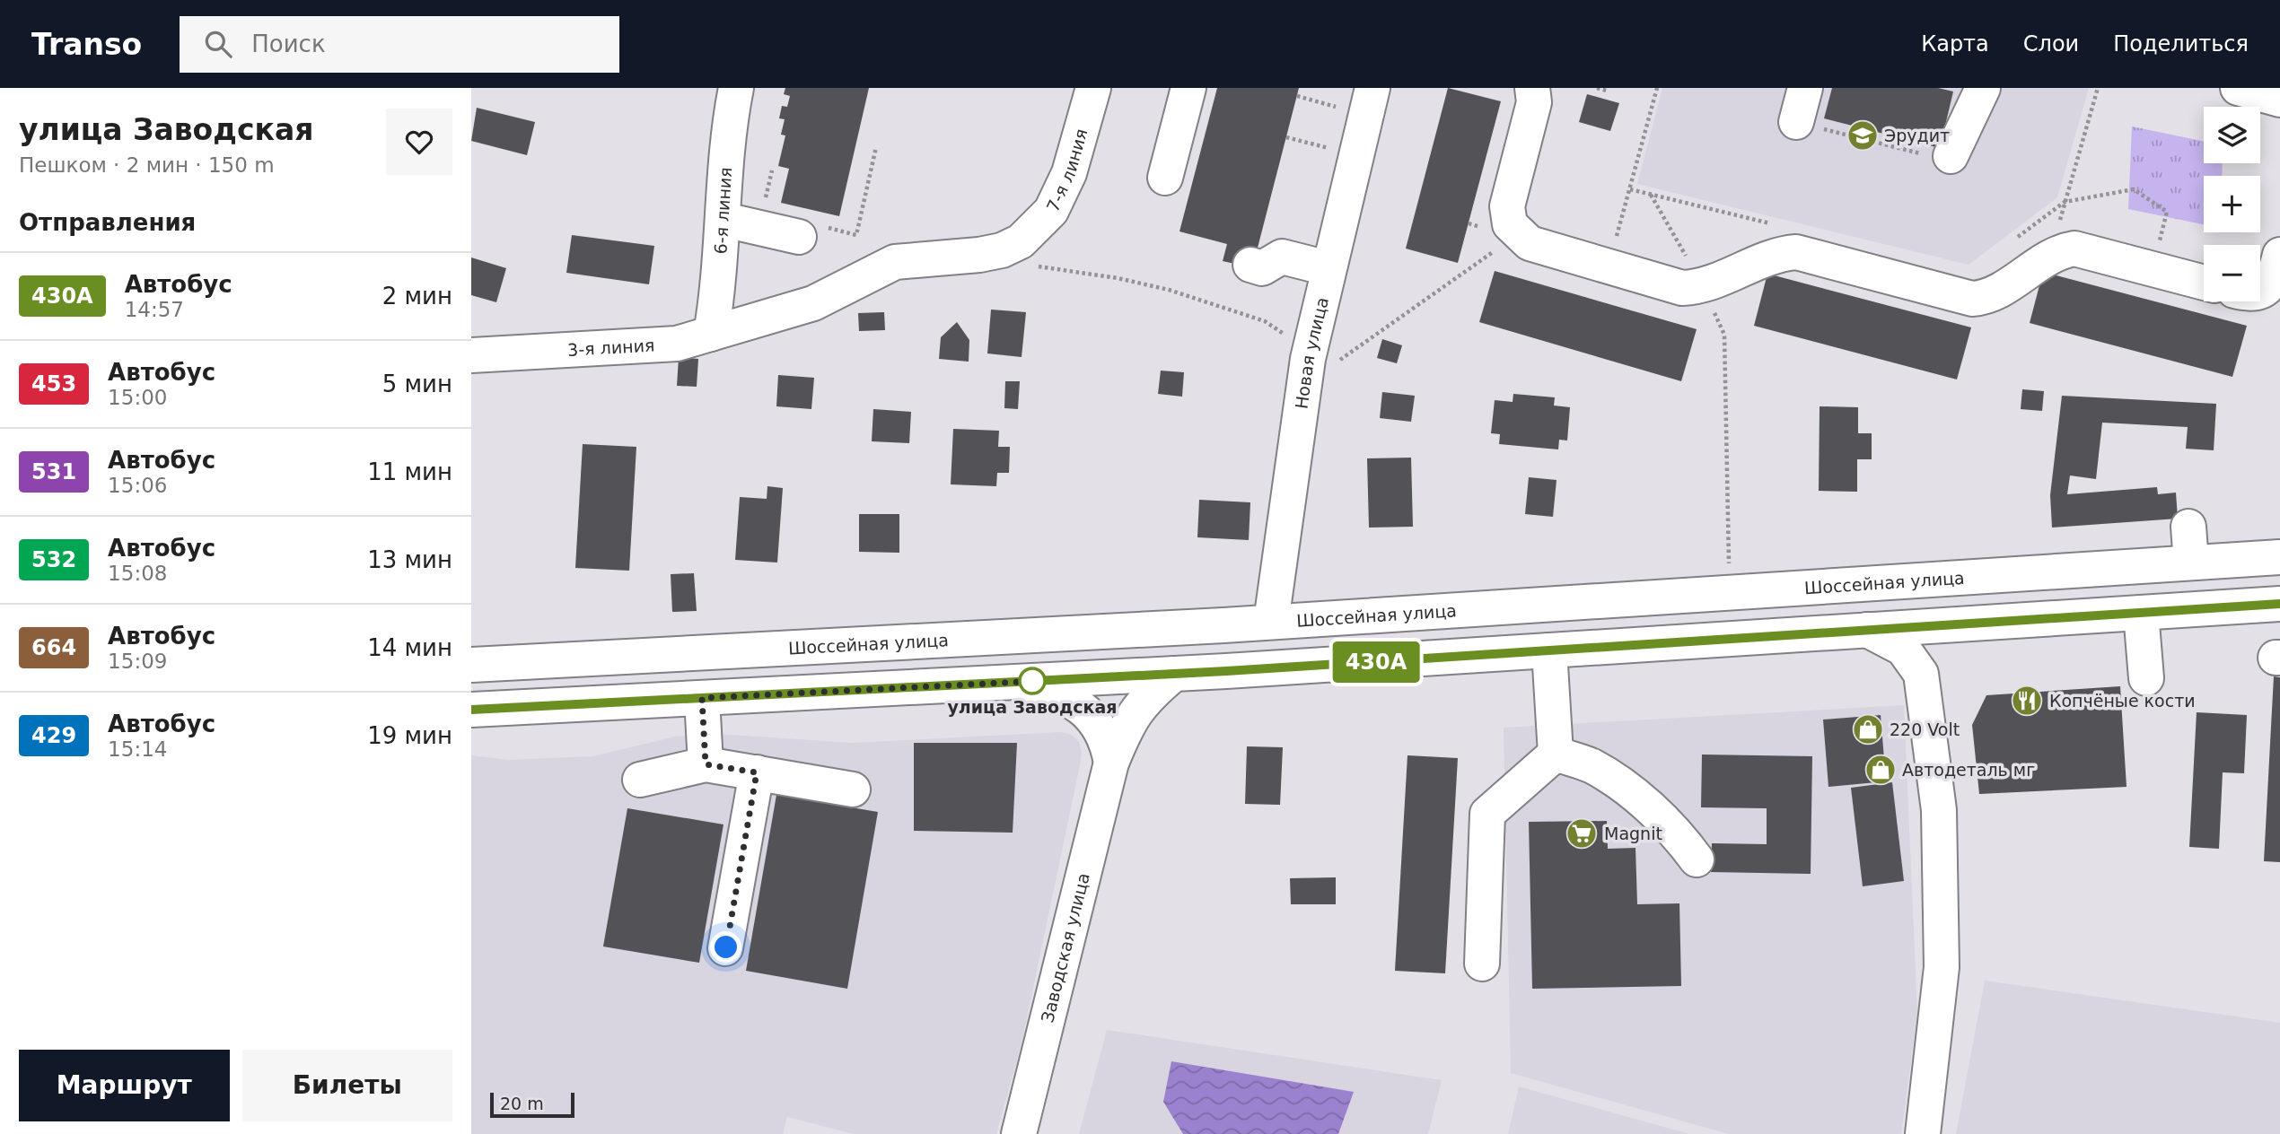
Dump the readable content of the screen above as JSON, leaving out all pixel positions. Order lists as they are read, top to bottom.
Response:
{
  "streets": {
    "main road": [
      "7-я линия",
      "6-я линия",
      "3-я линия",
      "Новая улица",
      "Шоссейная улица",
      "Заводская улица"
    ]
  },
  "crossings": [
    ["7-я линия", "3-я линия"],
    ["6-я линия", "3-я линия"],
    ["Новая улица", "Шоссейная улица"]
  ],
  "places": {
    "school or university": ["Эрудит"],
    "other": ["улица Заводская"],
    "restaurant": ["Копчёные кости"],
    "shop": ["220 Volt", "Автодеталь мг"],
    "supermarket": ["Magnit"]
  },
  "lines": ["bus line 430А"],
  "scale_bar": "20 m",
  "page": {
    "header": "Transo",
    "search": "Поиск",
    "nav": ["Карта", "Слои", "Поделиться"],
    "heading": [
      ["улица Заводская", "Пешком · 2 мин · 150 m"],
      "Отправления"
    ],
    "on_map": "430А",
    "map_buttons": ["+", "−"],
    "list": [
      {
        "mark": "430А",
        "name": "Автобус",
        "note": "14:57",
        "value": "2 мин"
      },
      {
        "mark": "453",
        "name": "Автобус",
        "note": "15:00",
        "value": "5 мин"
      },
      {
        "mark": "531",
        "name": "Автобус",
        "note": "15:06",
        "value": "11 мин"
      },
      {
        "mark": "532",
        "name": "Автобус",
        "note": "15:08",
        "value": "13 мин"
      },
      {
        "mark": "664",
        "name": "Автобус",
        "note": "15:09",
        "value": "14 мин"
      },
      {
        "mark": "429",
        "name": "Автобус",
        "note": "15:14",
        "value": "19 мин"
      }
    ],
    "buttons": ["Маршрут", "Билеты"],
    "scale": "20 m"
  }
}
